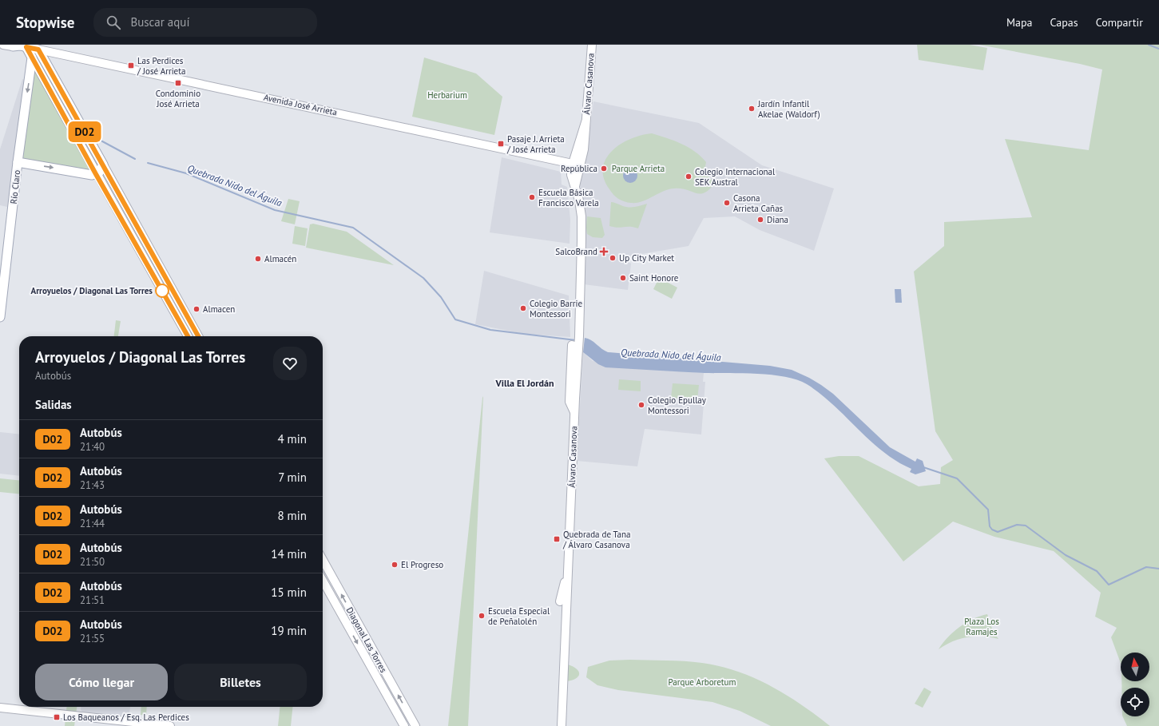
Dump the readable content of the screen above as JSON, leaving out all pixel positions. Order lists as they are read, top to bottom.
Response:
{
  "streets": {
    "main road": ["Avenida José Arrieta", "Río Claro"],
    "street": ["Álvaro Casanova", "Diagonal Las Torres"]
  },
  "crossings": [
    ["Álvaro Casanova", "Avenida José Arrieta"]
  ],
  "one_way": ["Río Claro"],
  "districts": ["Villa El Jordán"],
  "water": ["Quebrada Nido del Águila"],
  "parks": [
    "Herbarium",
    "Parque Arrieta",
    "Plaza Los Ramajes",
    "Parque Arboretum"
  ],
  "places": {
    "transit": [
      "Las Perdices / José Arrieta",
      "Condominio José Arrieta",
      "Pasaje J. Arrieta / José Arrieta",
      "Quebrada de Tana / Álvaro Casanova",
      "Los Baqueanos / Esq. Las Perdices"
    ],
    "other": [
      "Jardín Infantil Akelae (Waldorf)",
      "República",
      "Colegio Internacional SEK Austral",
      "Escuela Básica Francisco Varela",
      "Casona Arrieta Cañas",
      "Diana",
      "Up City Market",
      "Almacén",
      "Saint Honore",
      "Arroyuelos / Diagonal Las Torres",
      "Colegio Barrie Montessori",
      "Almacen",
      "Colegio Epullay Montessori",
      "El Progreso",
      "Escuela Especial de Peñalolén"
    ],
    "health": ["SalcoBrand"]
  },
  "lines": ["bus line D02"],
  "north": "top",
  "page": {
    "header": "Stopwise",
    "search": "Buscar aquí",
    "nav": ["Mapa", "Capas", "Compartir"],
    "on_map": "D02",
    "heading": [
      ["Arroyuelos / Diagonal Las Torres", "Autobús"],
      "Salidas"
    ],
    "list": [
      {
        "mark": "D02",
        "name": "Autobús",
        "note": "21:40",
        "value": "4 min"
      },
      {
        "mark": "D02",
        "name": "Autobús",
        "note": "21:43",
        "value": "7 min"
      },
      {
        "mark": "D02",
        "name": "Autobús",
        "note": "21:44",
        "value": "8 min"
      },
      {
        "mark": "D02",
        "name": "Autobús",
        "note": "21:50",
        "value": "14 min"
      },
      {
        "mark": "D02",
        "name": "Autobús",
        "note": "21:51",
        "value": "15 min"
      },
      {
        "mark": "D02",
        "name": "Autobús",
        "note": "21:55",
        "value": "19 min"
      }
    ],
    "buttons": ["Cómo llegar", "Billetes"]
  }
}
